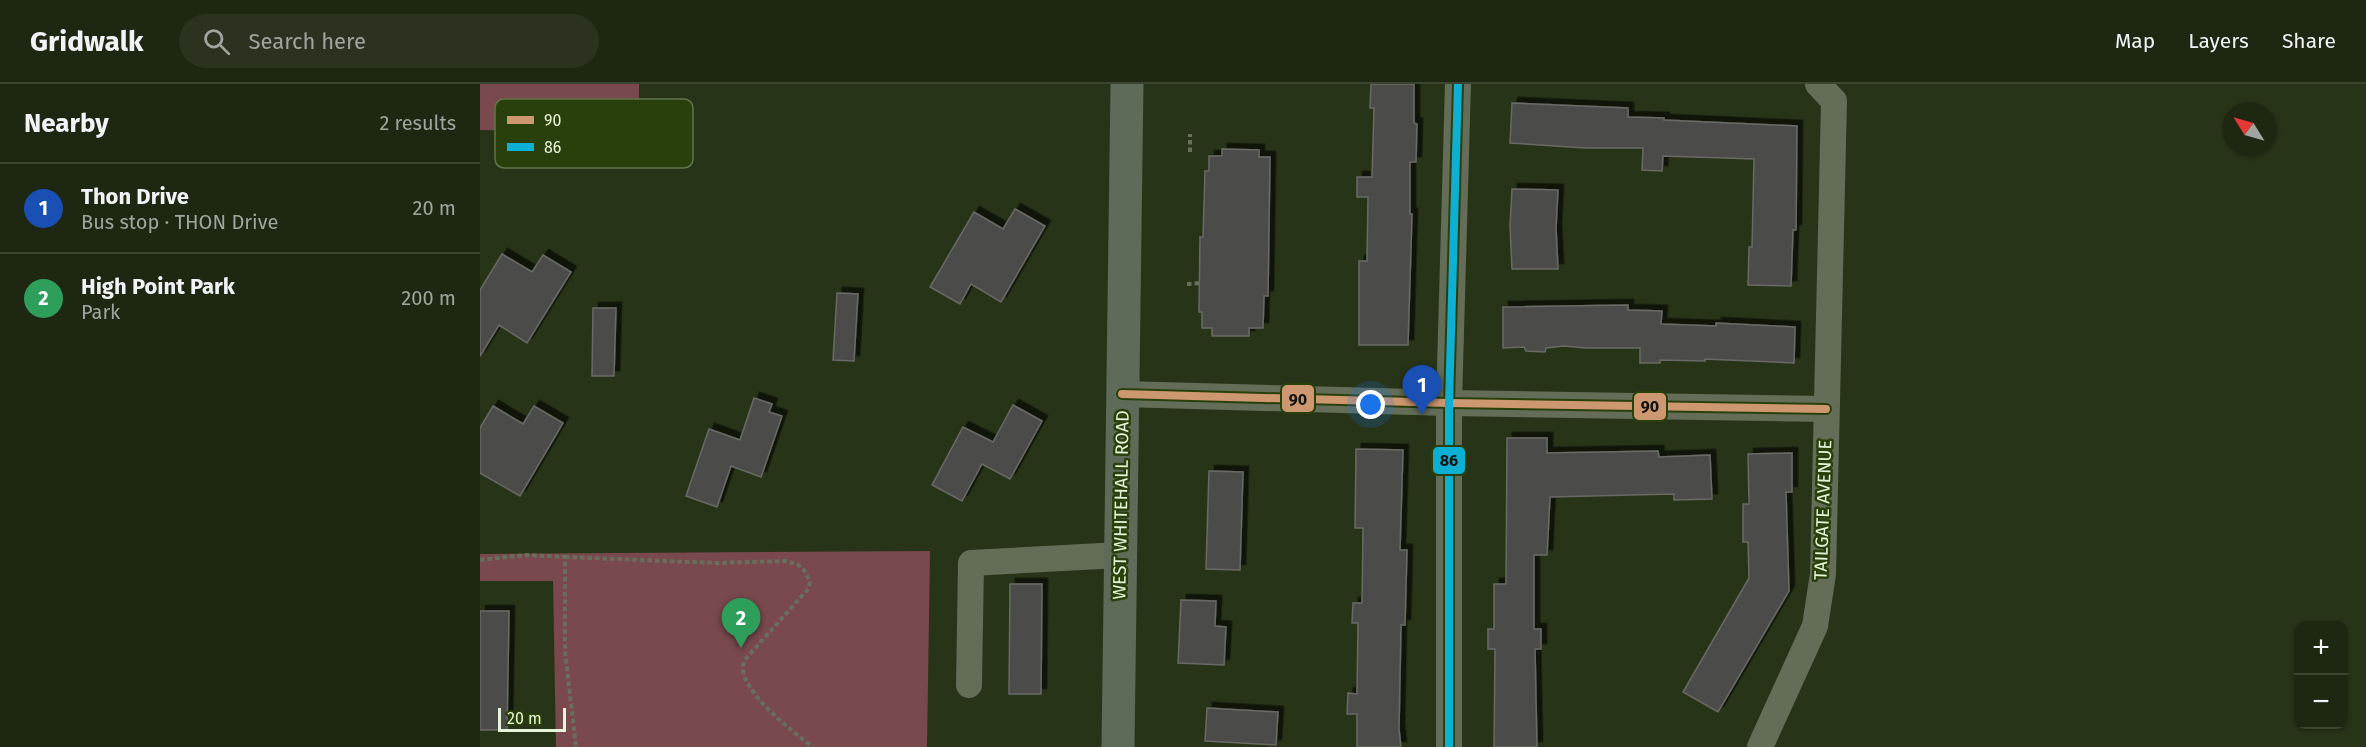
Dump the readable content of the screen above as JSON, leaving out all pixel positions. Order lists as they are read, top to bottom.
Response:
{
  "streets": {
    "main road": ["WEST WHITEHALL ROAD"],
    "street": ["TAILGATE AVENUE"]
  },
  "lines": ["transit line 86", "transit line 90"],
  "legend": ["90", "86"],
  "scale_bar": "20 m",
  "north": "top left",
  "page": {
    "header": "Gridwalk",
    "search": "Search here",
    "nav": ["Map", "Layers", "Share"],
    "heading": ["Nearby", "2 results"],
    "list": [
      {
        "mark": "1",
        "name": "Thon Drive",
        "note": "Bus stop · THON Drive",
        "value": "20 m"
      },
      {
        "mark": "2",
        "name": "High Point Park",
        "note": "Park",
        "value": "200 m"
      }
    ],
    "pins": ["1", "2"],
    "map_buttons": ["+", "−"],
    "scale": "20 m"
  }
}
